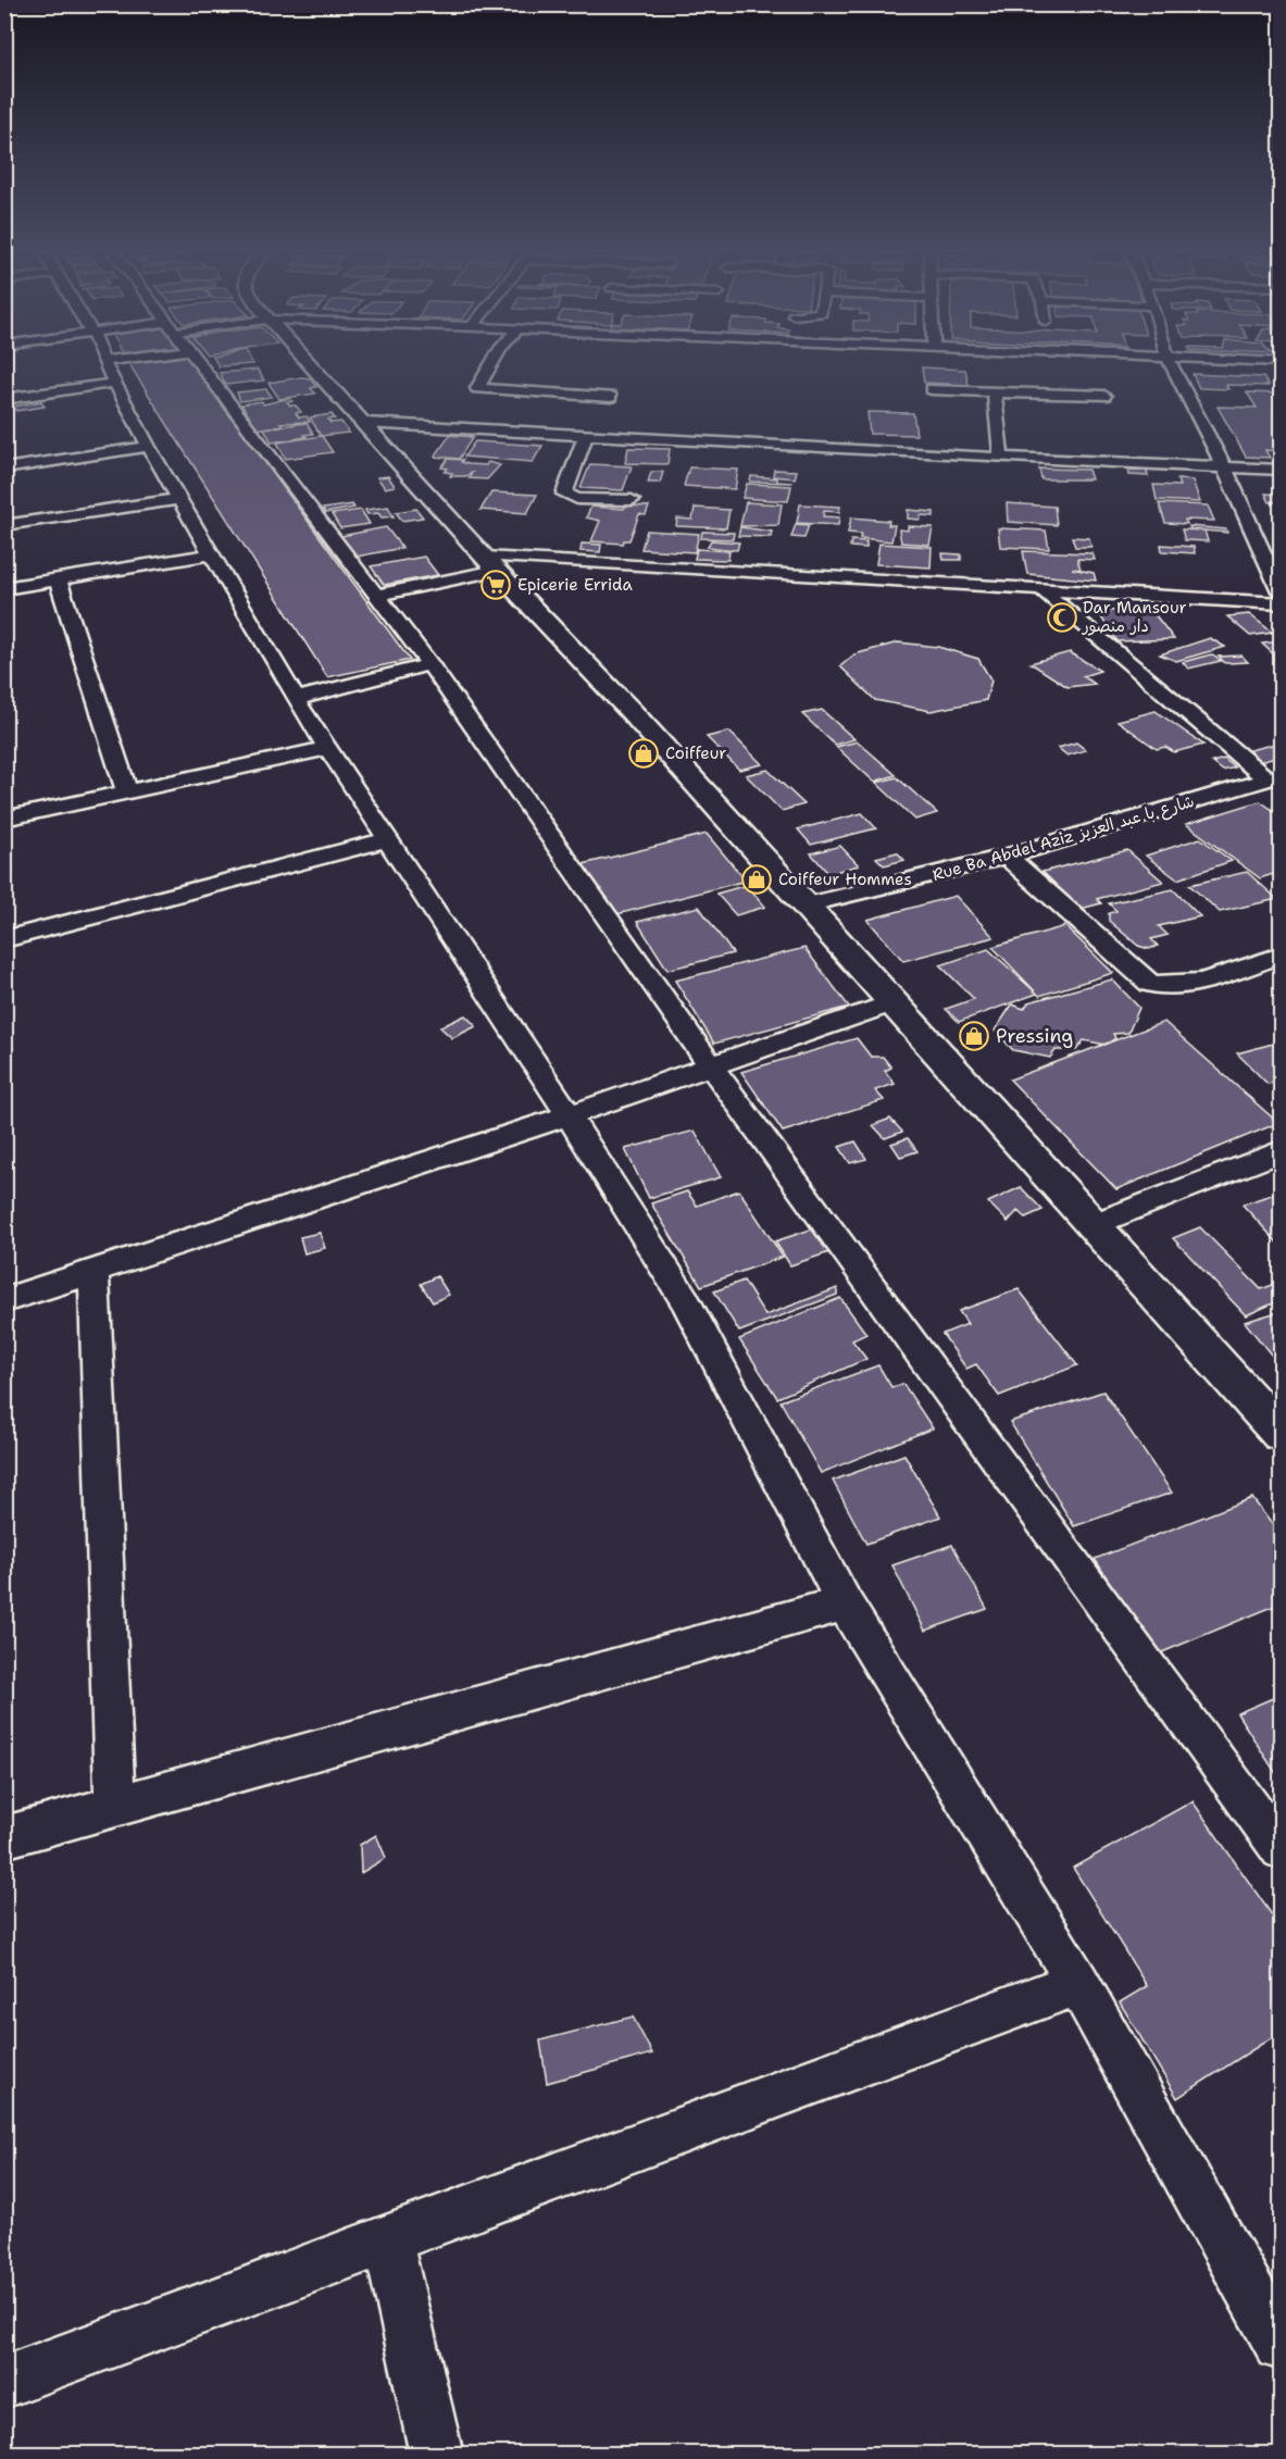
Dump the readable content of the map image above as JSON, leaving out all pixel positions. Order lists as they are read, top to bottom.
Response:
{
  "streets": {
    "street": ["Rue Ba Abdel Aziz شارع با عبد العزيز"]
  },
  "places": {
    "supermarket": ["Epicerie Errida"],
    "mosque": ["Dar Mansour دار منصور"],
    "shop": ["Coiffeur", "Coiffeur Hommes", "Pressing"]
  }
}
